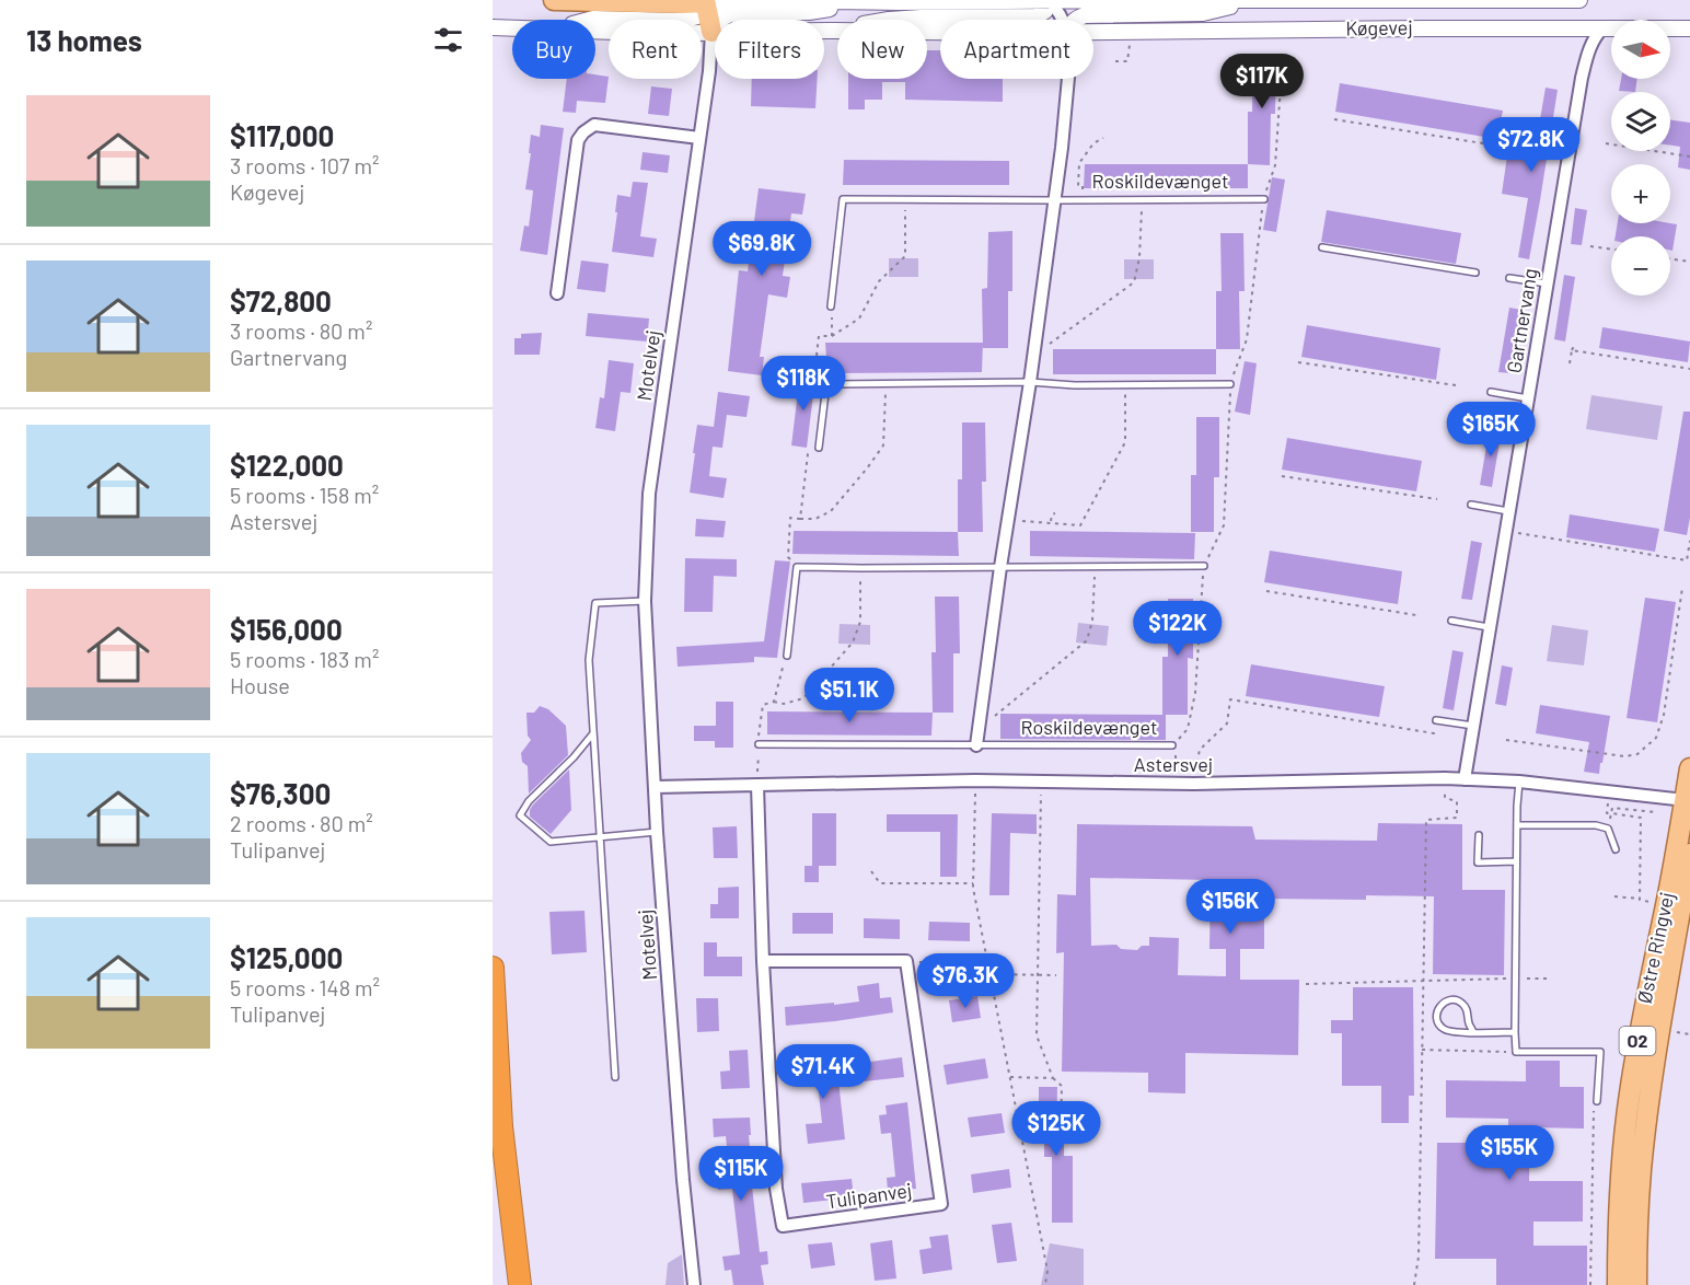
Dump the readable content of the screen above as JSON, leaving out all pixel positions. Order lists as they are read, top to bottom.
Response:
{
  "streets": {
    "main road": ["Køgevej", "Østre Ringvej", "O2"],
    "street": [
      "Gartnervang",
      "Motelvej",
      "Astersvej",
      "Tulipanvej"
    ],
    "lane": ["Roskildevænget"]
  },
  "crossings": [
    ["Køgevej", "Gartnervang"],
    ["Køgevej", "Motelvej"],
    ["Gartnervang", "Astersvej"],
    ["Motelvej", "Astersvej"],
    ["Astersvej", "Østre Ringvej"],
    ["Astersvej", "Tulipanvej"]
  ],
  "north": "right",
  "page": {
    "heading": "13 homes",
    "map_buttons": ["+", "−"],
    "chip": [
      "Buy",
      "Rent",
      "Filters",
      "New",
      "Apartment"
    ],
    "price": [
      "$117K",
      "$72.8K",
      "$69.8K",
      "$118K",
      "$165K",
      "$122K",
      "$51.1K",
      "$156K",
      "$76.3K",
      "$71.4K",
      "$125K",
      "$155K",
      "$115K"
    ],
    "list": [
      {
        "name": "$117,000",
        "note": "3 rooms · 107 m² · Køgevej"
      },
      {
        "name": "$72,800",
        "note": "3 rooms · 80 m² · Gartnervang"
      },
      {
        "name": "$122,000",
        "note": "5 rooms · 158 m² · Astersvej"
      },
      {
        "name": "$156,000",
        "note": "5 rooms · 183 m² · House"
      },
      {
        "name": "$76,300",
        "note": "2 rooms · 80 m² · Tulipanvej"
      },
      {
        "name": "$125,000",
        "note": "5 rooms · 148 m² · Tulipanvej"
      }
    ]
  }
}
